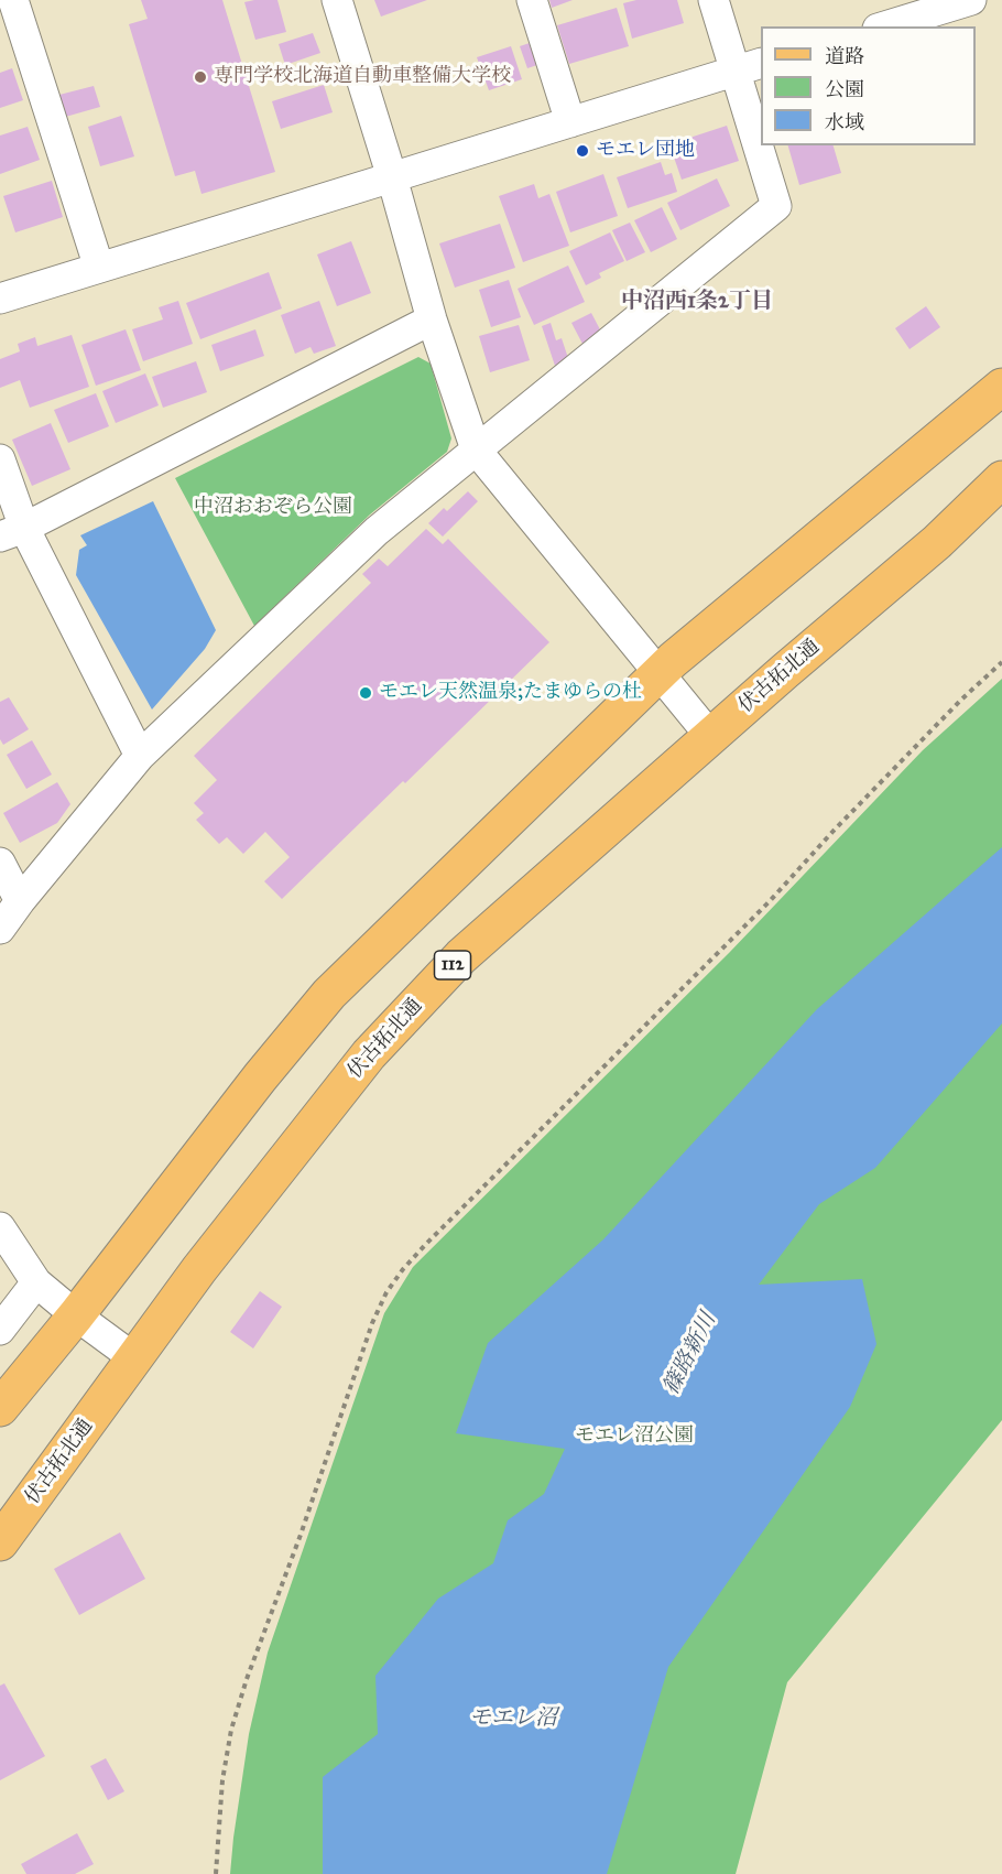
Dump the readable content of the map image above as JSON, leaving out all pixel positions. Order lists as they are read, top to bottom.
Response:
{
  "streets": {
    "main road": ["伏古拓北通", "112"]
  },
  "districts": ["中沼西1条2丁目"],
  "water": ["篠路新川", "モエレ沼"],
  "parks": ["中沼おおぞら公園", "モエレ沼公園"],
  "places": ["専門学校北海道自動車整備大学校", "モエレ団地", "モエレ天然温泉;たまゆらの杜"],
  "legend": ["道路", "公園", "水域"]
}
